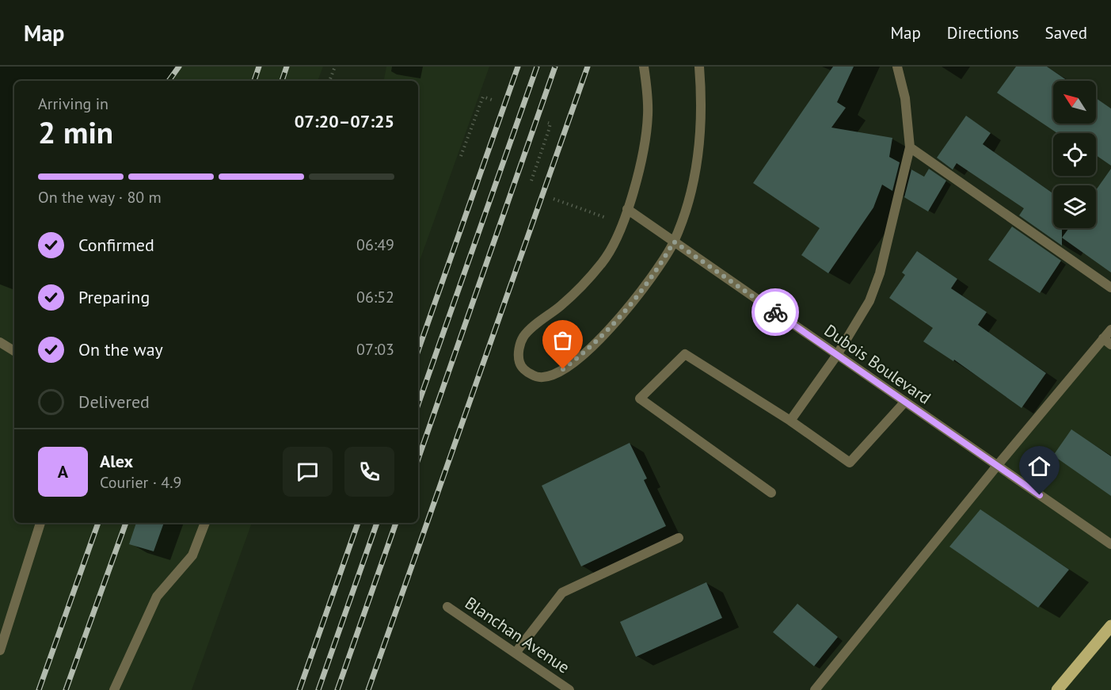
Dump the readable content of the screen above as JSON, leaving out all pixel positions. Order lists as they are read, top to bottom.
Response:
{
  "streets": {
    "street": ["Dubois Boulevard", "Blanchan Avenue"]
  },
  "north": "top left",
  "page": {
    "header": "Map",
    "nav": ["Map", "Directions", "Saved"],
    "heading": ["2 min", "Arriving in", "07:20–07:25"],
    "panel": ["Alex", "Courier · 4.9"],
    "bar": "On the way · 80 m",
    "list": [
      ["Confirmed", "06:49"],
      ["Preparing", "06:52"],
      ["On the way", "07:03"],
      "Delivered"
    ],
    "round": "A"
  }
}
